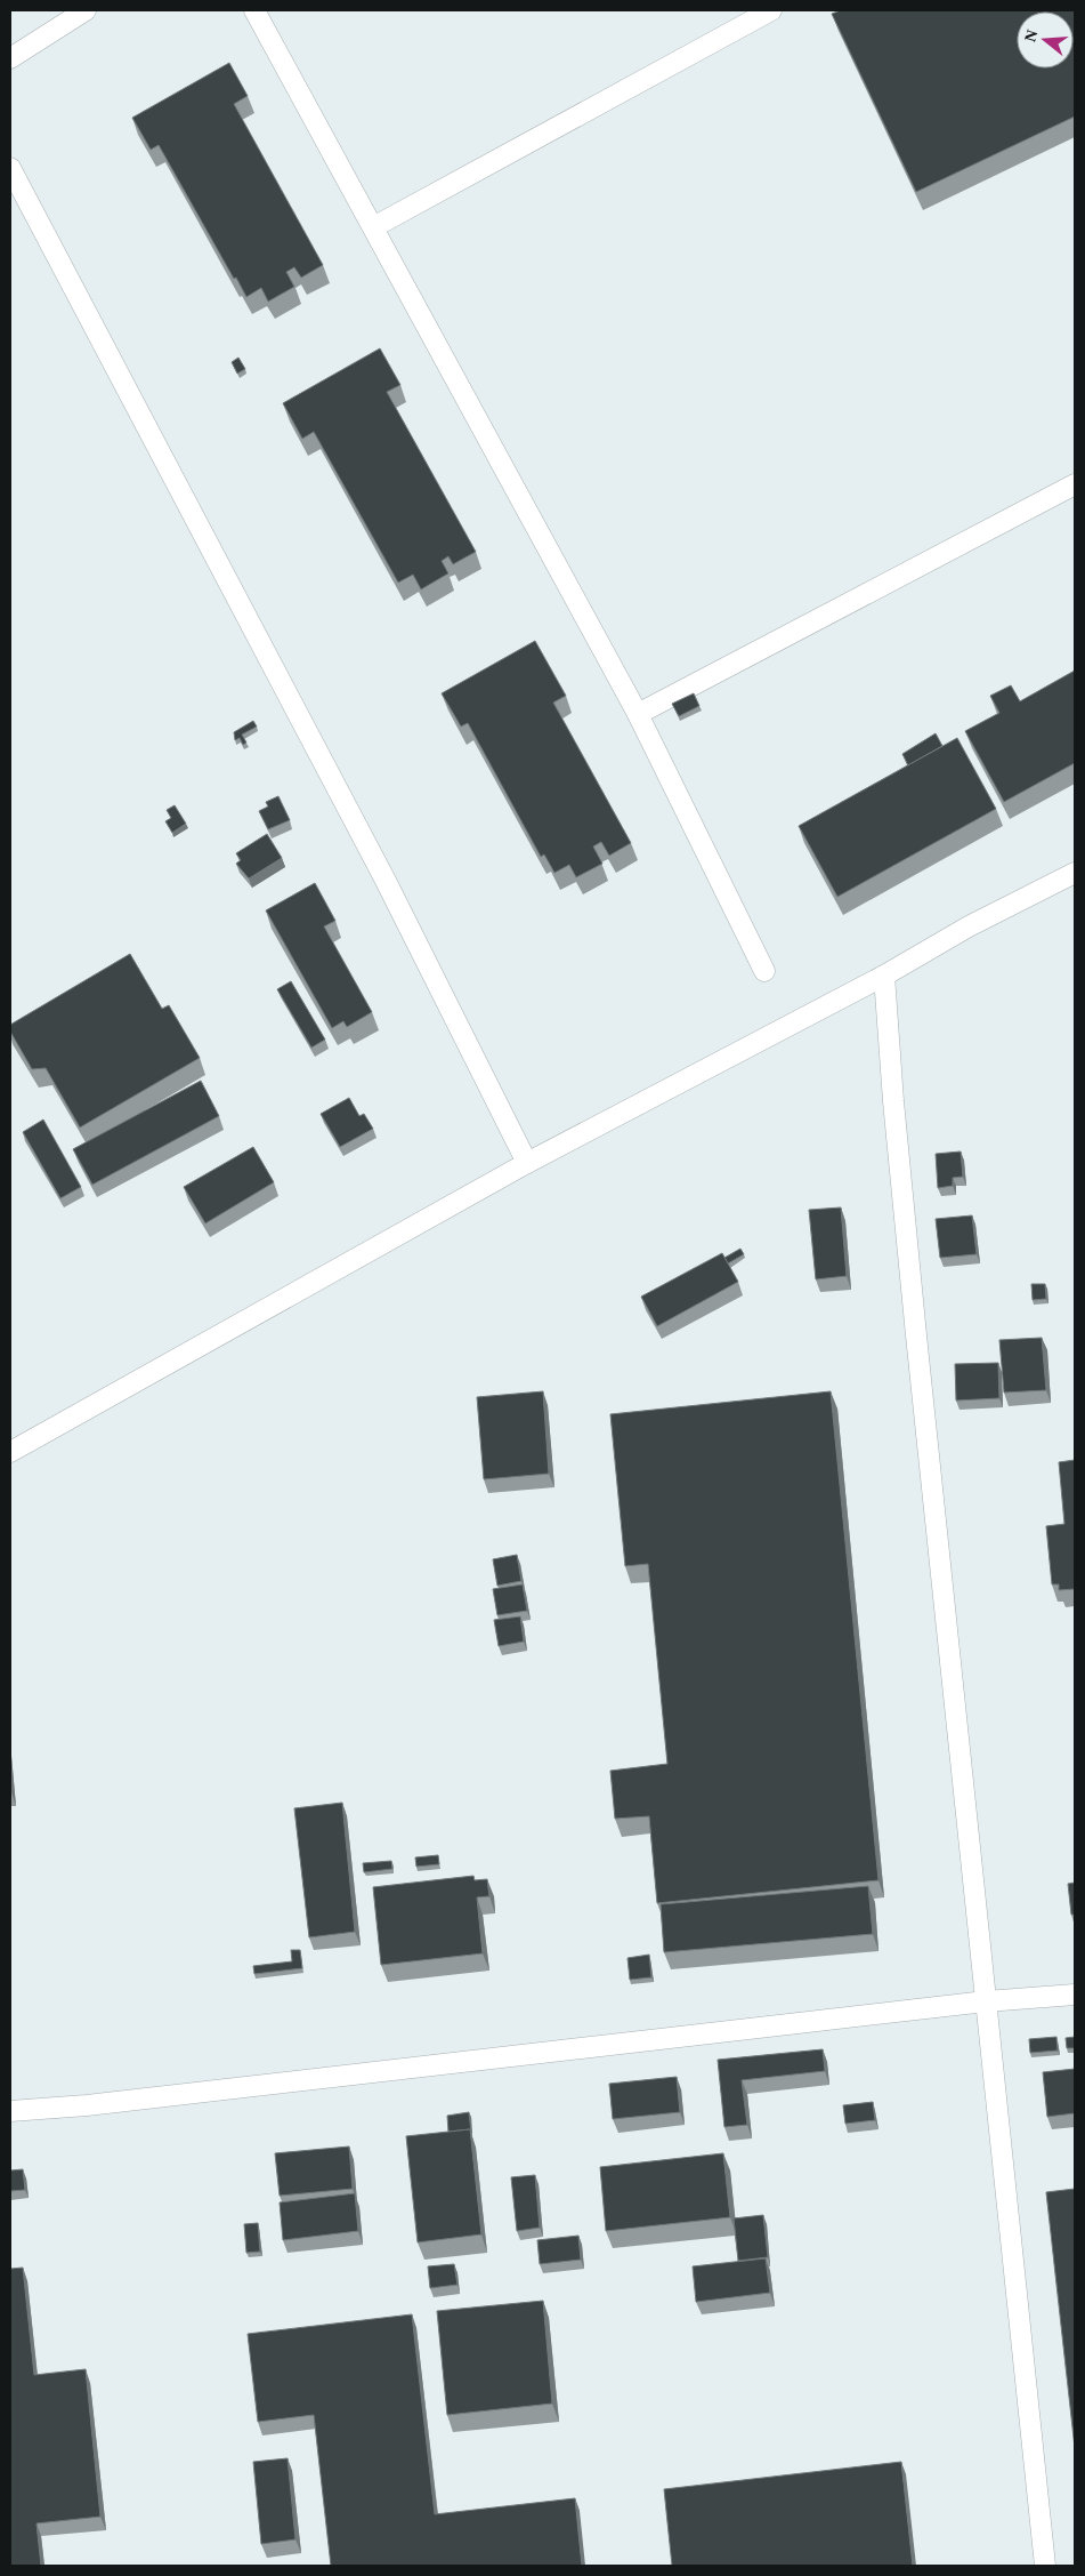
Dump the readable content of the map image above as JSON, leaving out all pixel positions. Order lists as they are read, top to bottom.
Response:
{
  "north": "left"
}
